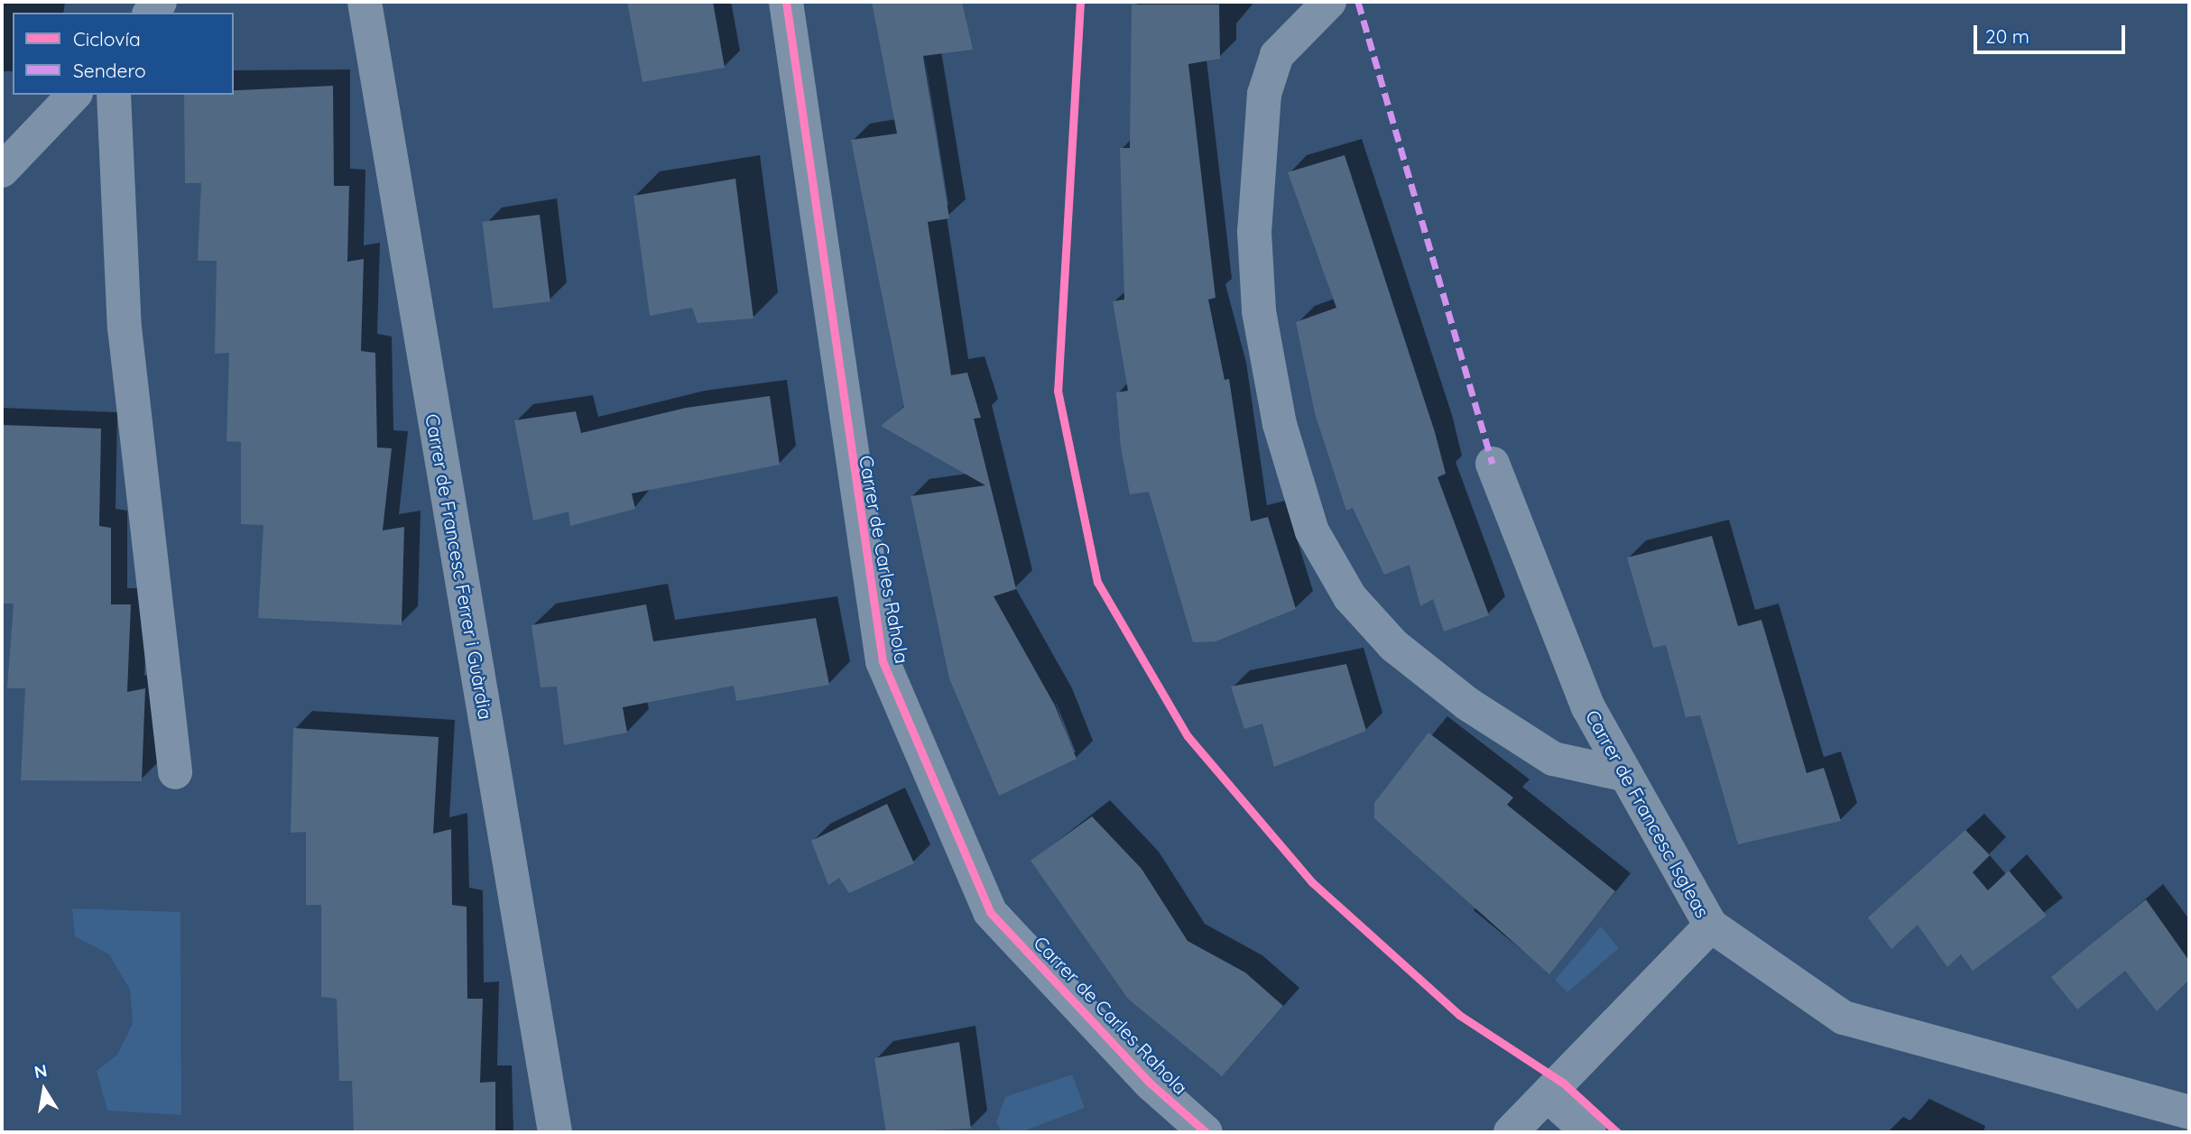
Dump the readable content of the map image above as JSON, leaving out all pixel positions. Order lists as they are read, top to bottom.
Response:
{
  "streets": {
    "street": ["Carrer de Carles Rahola", "Carrer de Francesc Ferrer i Guàrdia", "Carrer de Francesc Isgleas"]
  },
  "legend": ["Ciclovía", "Sendero"],
  "scale_bar": "20 m",
  "north": "top"
}
